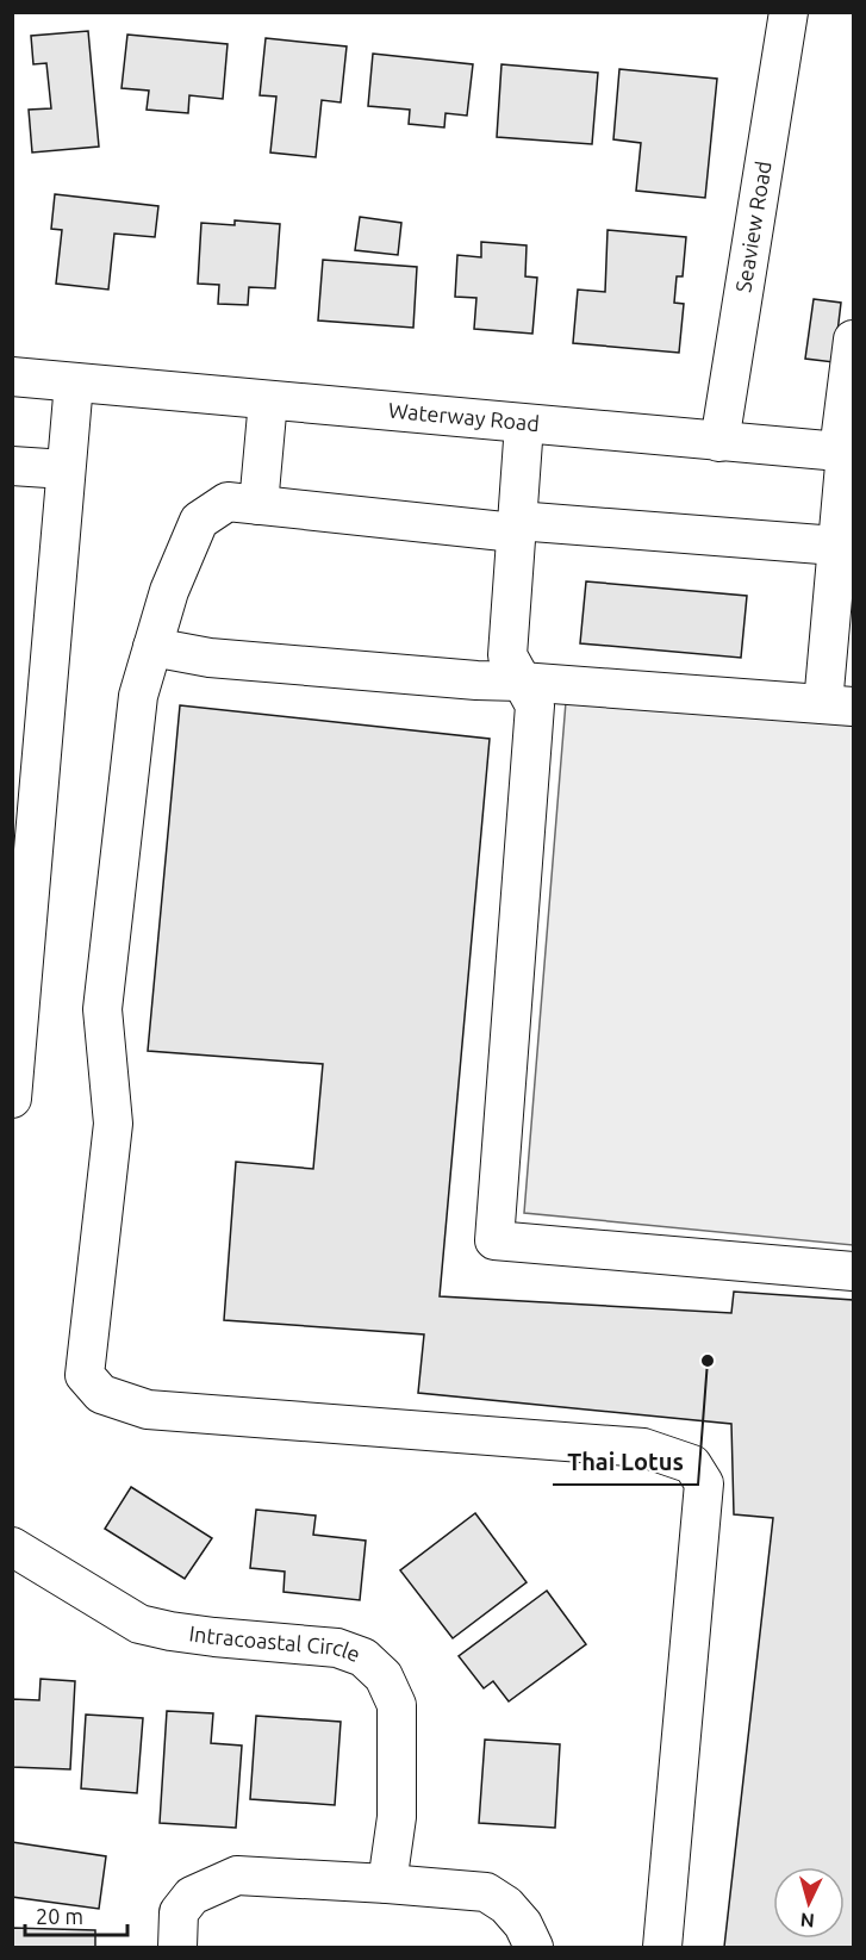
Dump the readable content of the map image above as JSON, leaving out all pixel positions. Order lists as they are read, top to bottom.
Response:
{
  "streets": {
    "street": ["Seaview Road", "Waterway Road", "Intracoastal Circle"]
  },
  "crossings": [
    ["Seaview Road", "Waterway Road"]
  ],
  "places": ["Thai Lotus"],
  "scale_bar": "20 m",
  "north": "bottom"
}
